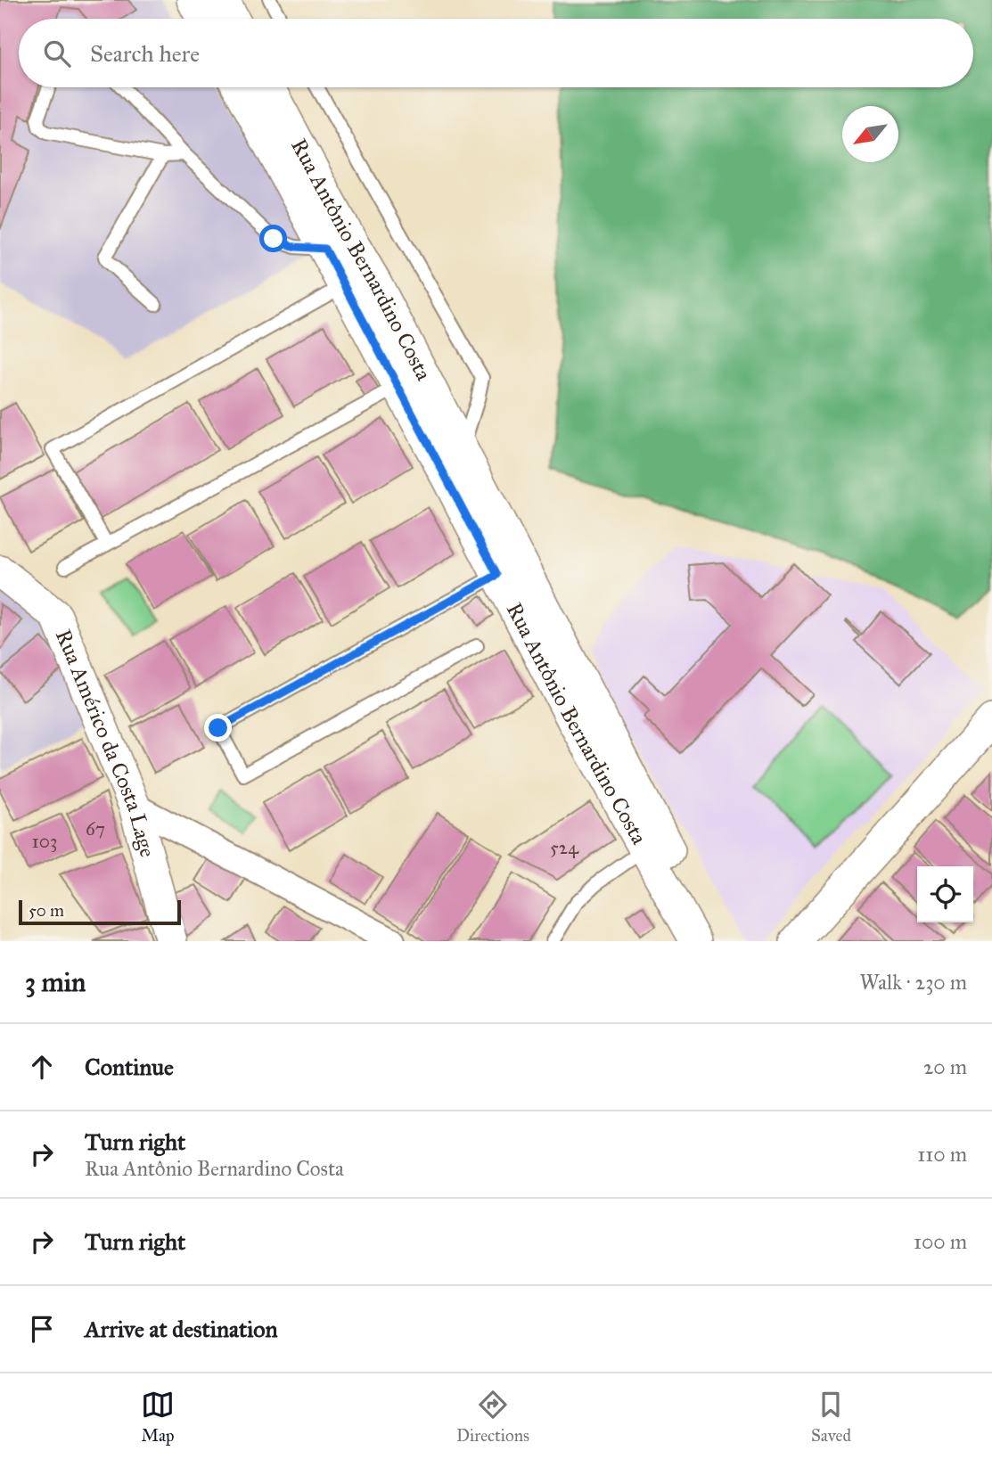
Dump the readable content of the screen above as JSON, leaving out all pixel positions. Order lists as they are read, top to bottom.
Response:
{
  "streets": {
    "street": ["Rua Antônio Bernardino Costa", "Rua Américo da Costa Lage"]
  },
  "house_numbers": ["67", "103", "524"],
  "scale_bar": "50 m",
  "north": "bottom left",
  "page": {
    "search": "Search here",
    "scale": "50 m",
    "heading": ["3 min", "Walk · 230 m"],
    "list": [
      ["Continue", "20 m"],
      ["Turn right", "Rua Antônio Bernardino Costa", "110 m"],
      ["Turn right", "100 m"],
      "Arrive at destination"
    ],
    "nav": ["Map", "Directions", "Saved"]
  }
}
